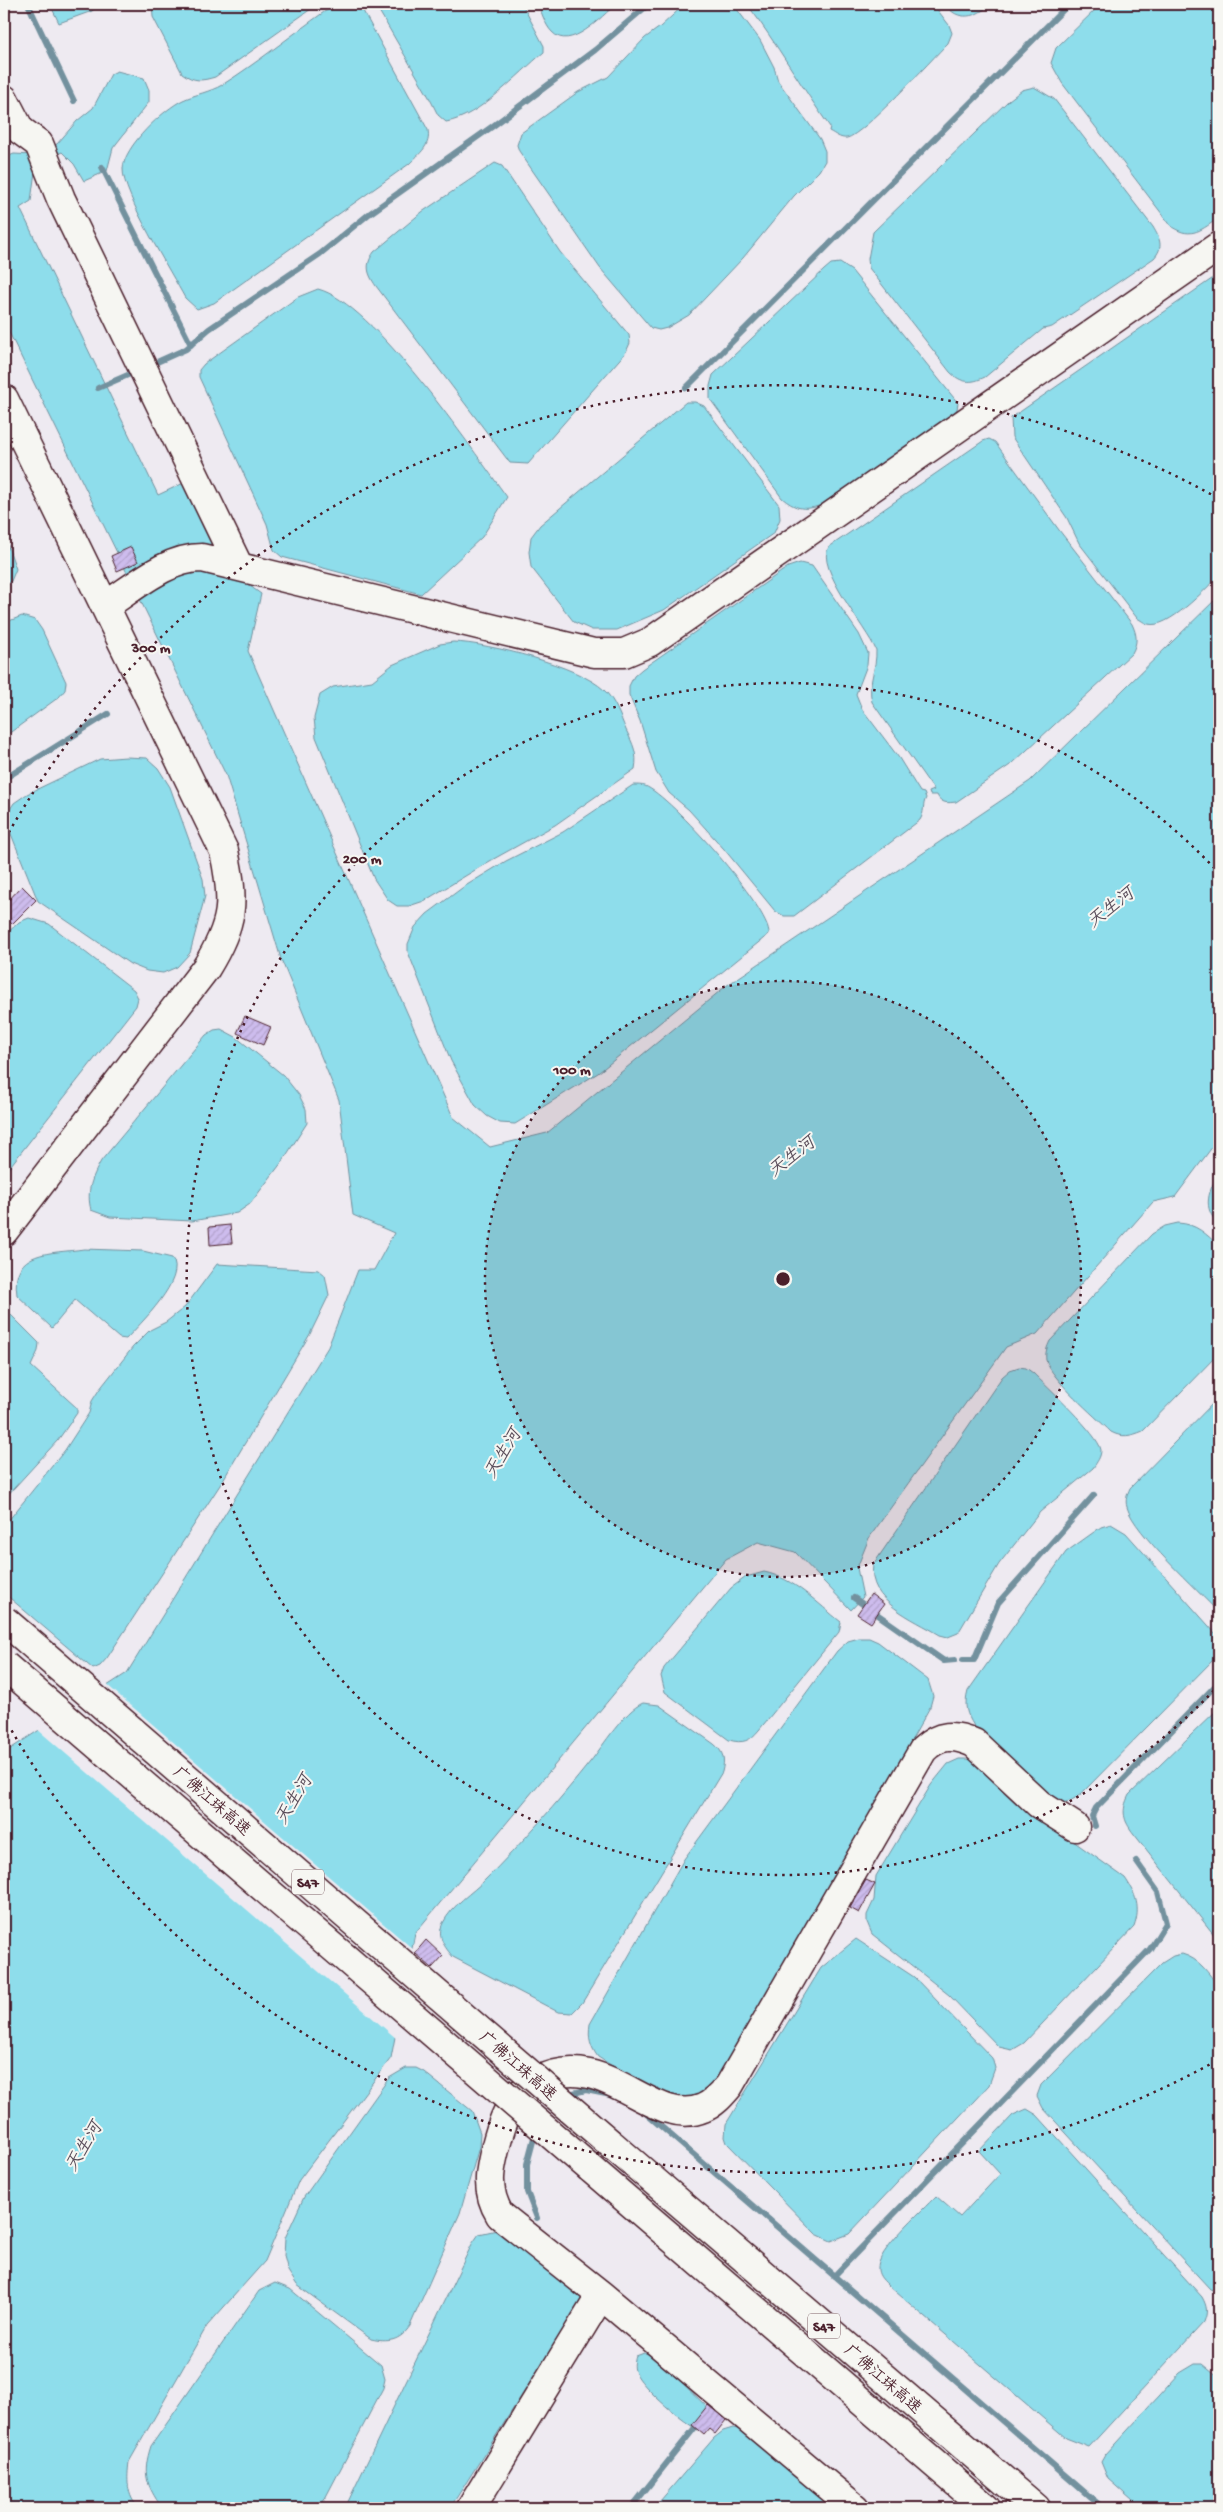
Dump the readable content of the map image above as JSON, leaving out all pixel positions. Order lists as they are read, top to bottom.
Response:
{
  "streets": {
    "main road": ["广佛江珠高速", "S47"]
  },
  "water": ["天生河"],
  "rings": ["300 m", "200 m", "100 m"]
}
